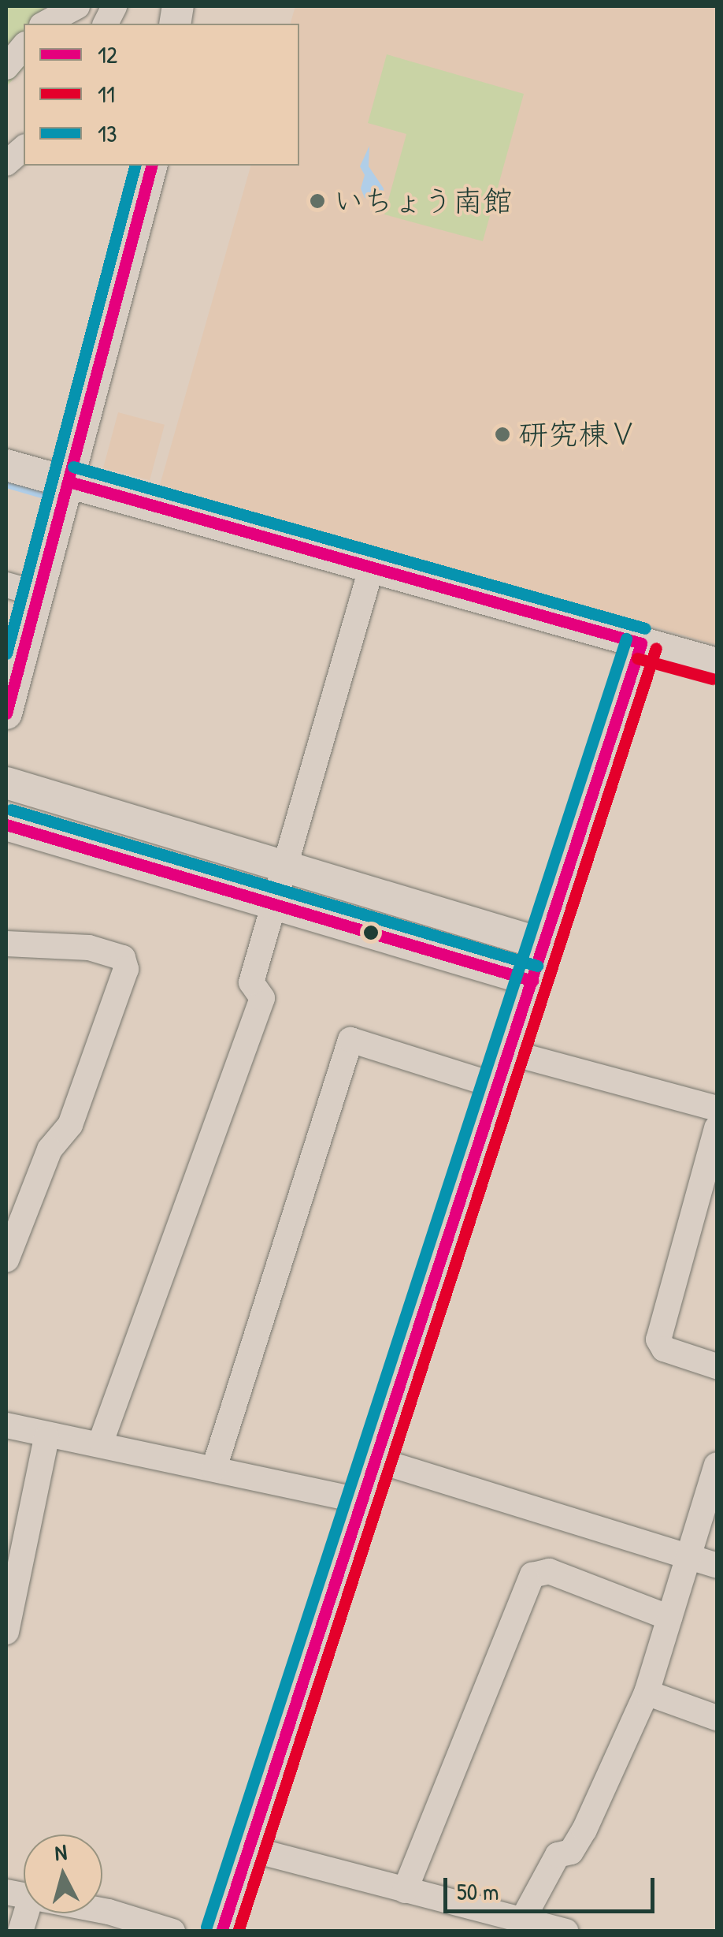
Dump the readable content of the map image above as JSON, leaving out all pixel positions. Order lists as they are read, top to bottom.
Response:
{
  "places": ["いちょう南館", "研究棟Ⅴ"],
  "lines": ["transit line 12", "transit line 13", "transit line 11"],
  "legend": ["12", "11", "13"],
  "scale_bar": "50 m",
  "north": "top"
}
